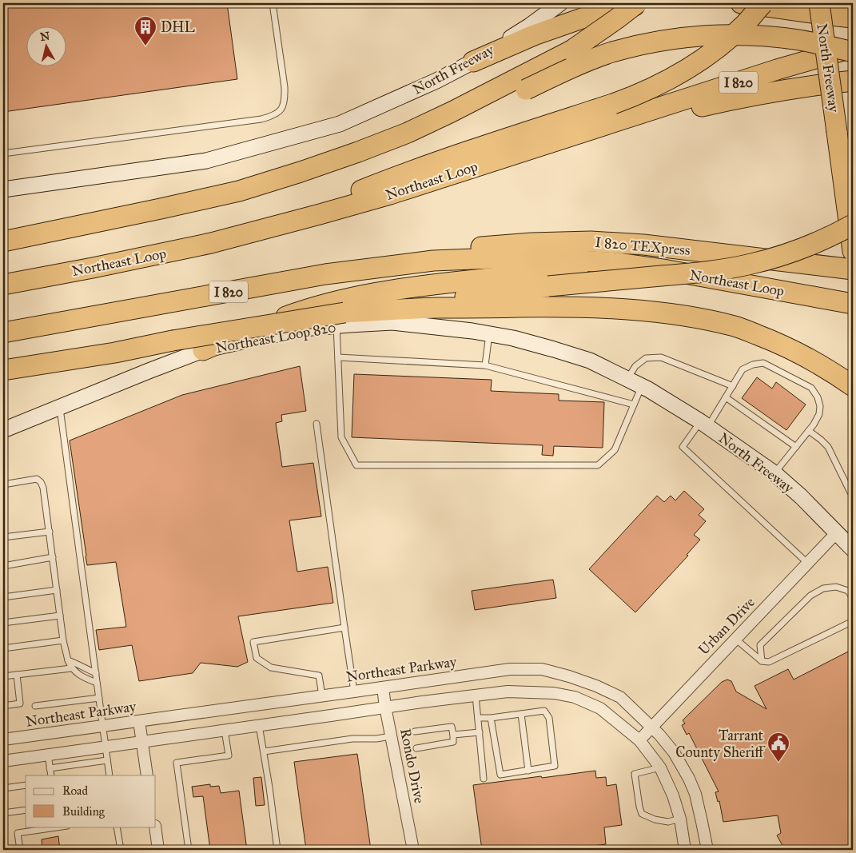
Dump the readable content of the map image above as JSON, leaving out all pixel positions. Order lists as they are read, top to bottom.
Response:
{
  "streets": {
    "highway": [
      "North Freeway",
      "I 820",
      "Northeast Loop",
      "I 820 TEXpress"
    ],
    "main road": ["Northeast Loop 820"],
    "street": ["Urban Drive", "Northeast Parkway", "Rondo Drive"]
  },
  "crossings": [
    ["North Freeway", "Northeast Loop 820"],
    ["North Freeway", "Urban Drive"],
    ["I 820", "Northeast Loop"],
    ["Northeast Loop", "I 820 TEXpress"],
    ["Urban Drive", "Northeast Parkway"],
    ["Northeast Parkway", "Rondo Drive"]
  ],
  "places": {
    "building": ["DHL"],
    "public building": ["Tarrant County Sheriff"]
  },
  "legend": ["Road", "Building"],
  "north": "top"
}
